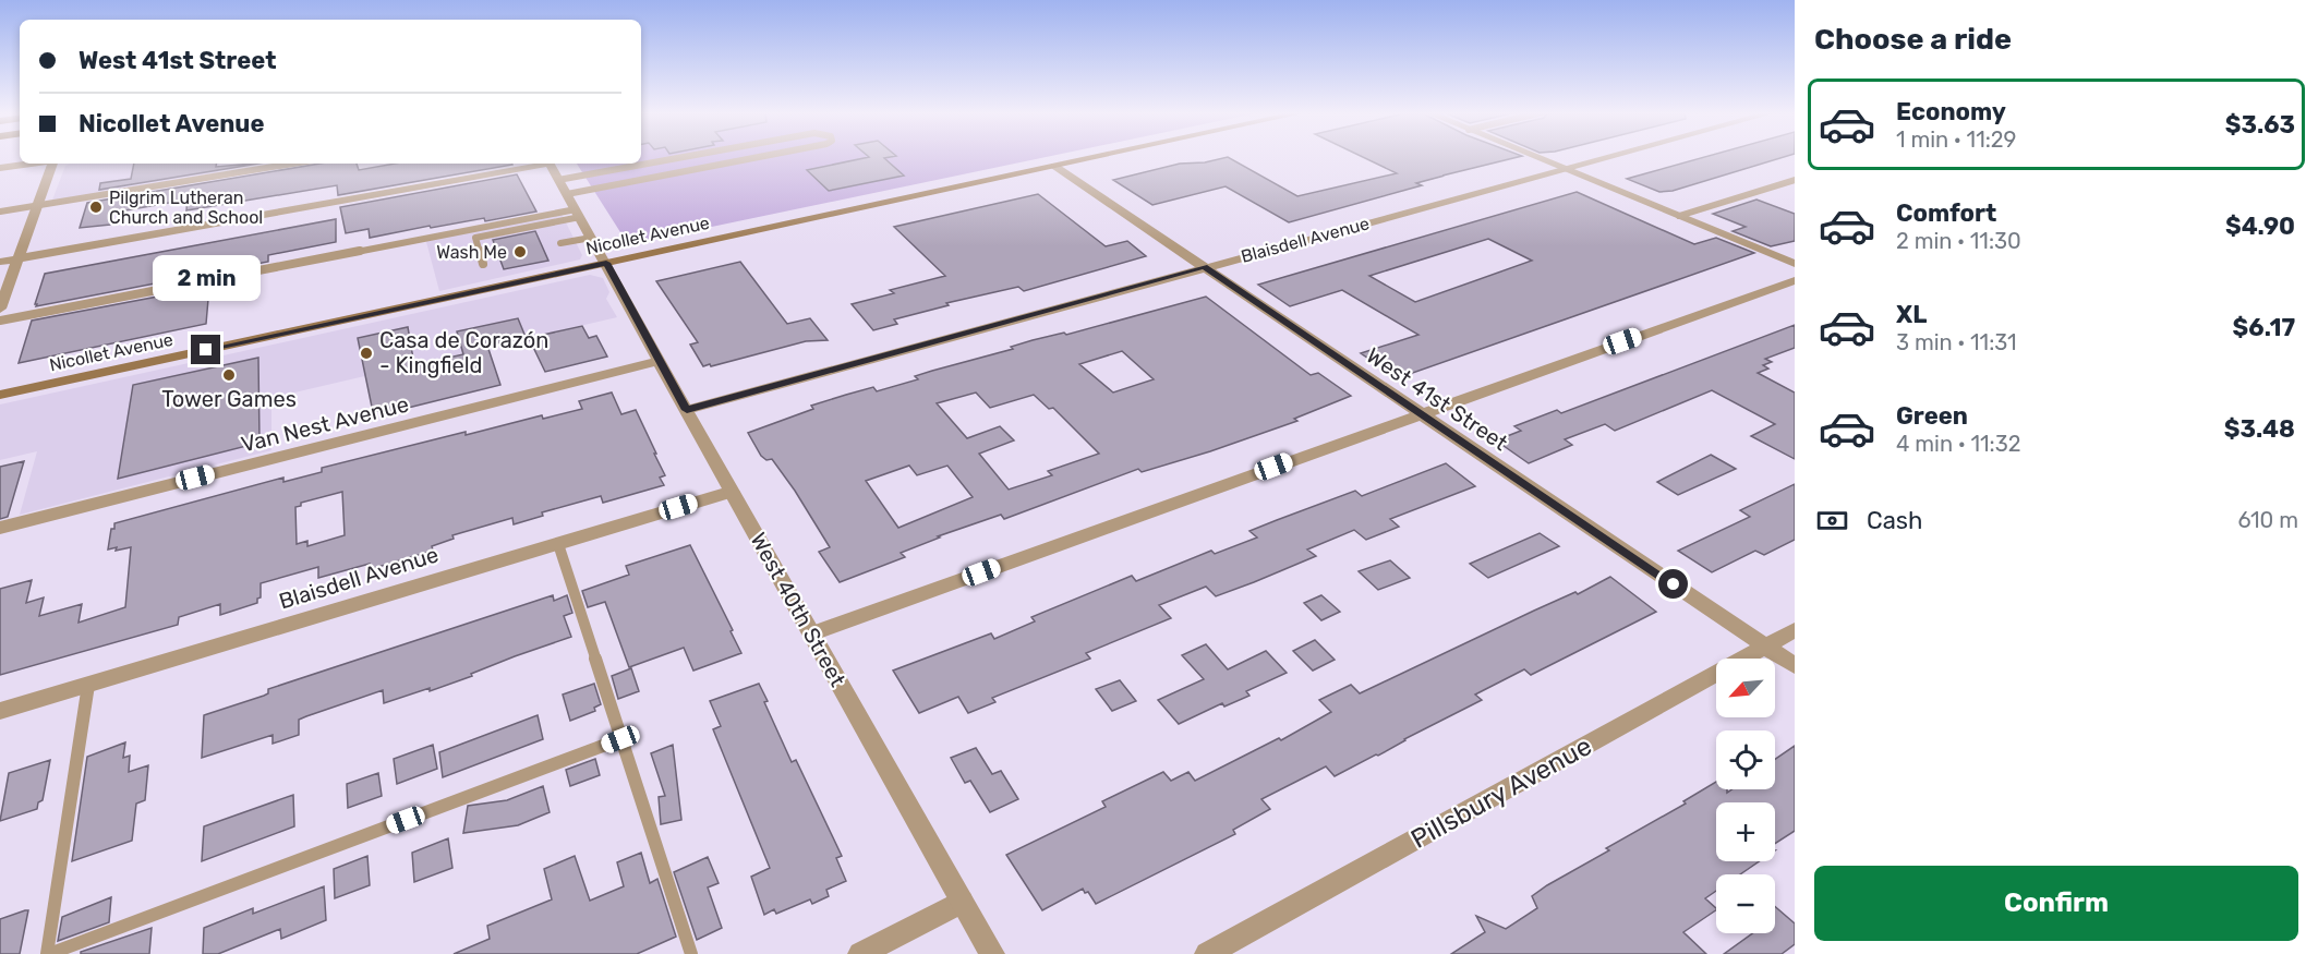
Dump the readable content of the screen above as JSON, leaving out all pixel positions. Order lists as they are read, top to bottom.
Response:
{
  "streets": {
    "main road": ["Nicollet Avenue"],
    "street": [
      "Blaisdell Avenue",
      "West 41st Street",
      "Van Nest Avenue",
      "West 40th Street",
      "Pillsbury Avenue"
    ]
  },
  "crossings": [
    ["Nicollet Avenue", "West 41st Street"],
    ["Nicollet Avenue", "West 40th Street"],
    ["Blaisdell Avenue", "West 41st Street"],
    ["Blaisdell Avenue", "West 40th Street"],
    ["West 41st Street", "Pillsbury Avenue"],
    ["Van Nest Avenue", "West 40th Street"]
  ],
  "places": [
    "Pilgrim Lutheran Church and School",
    "Wash Me",
    "Casa de Corazón - Kingfield",
    "Tower Games"
  ],
  "north": "bottom left",
  "page": {
    "heading": "Choose a ride",
    "banner": ["West 41st Street", "Nicollet Avenue"],
    "list": [
      {
        "name": "Economy",
        "note": "1 min · 11:29",
        "value": "$3.63"
      },
      {
        "name": "Comfort",
        "note": "2 min · 11:30",
        "value": "$4.90"
      },
      {
        "name": "XL",
        "note": "3 min · 11:31",
        "value": "$6.17"
      },
      {
        "name": "Green",
        "note": "4 min · 11:32",
        "value": "$3.48"
      }
    ],
    "bubble": "2 min",
    "pay": ["Cash", "610 m"],
    "map_buttons": ["+", "−"],
    "buttons": "Confirm"
  }
}
